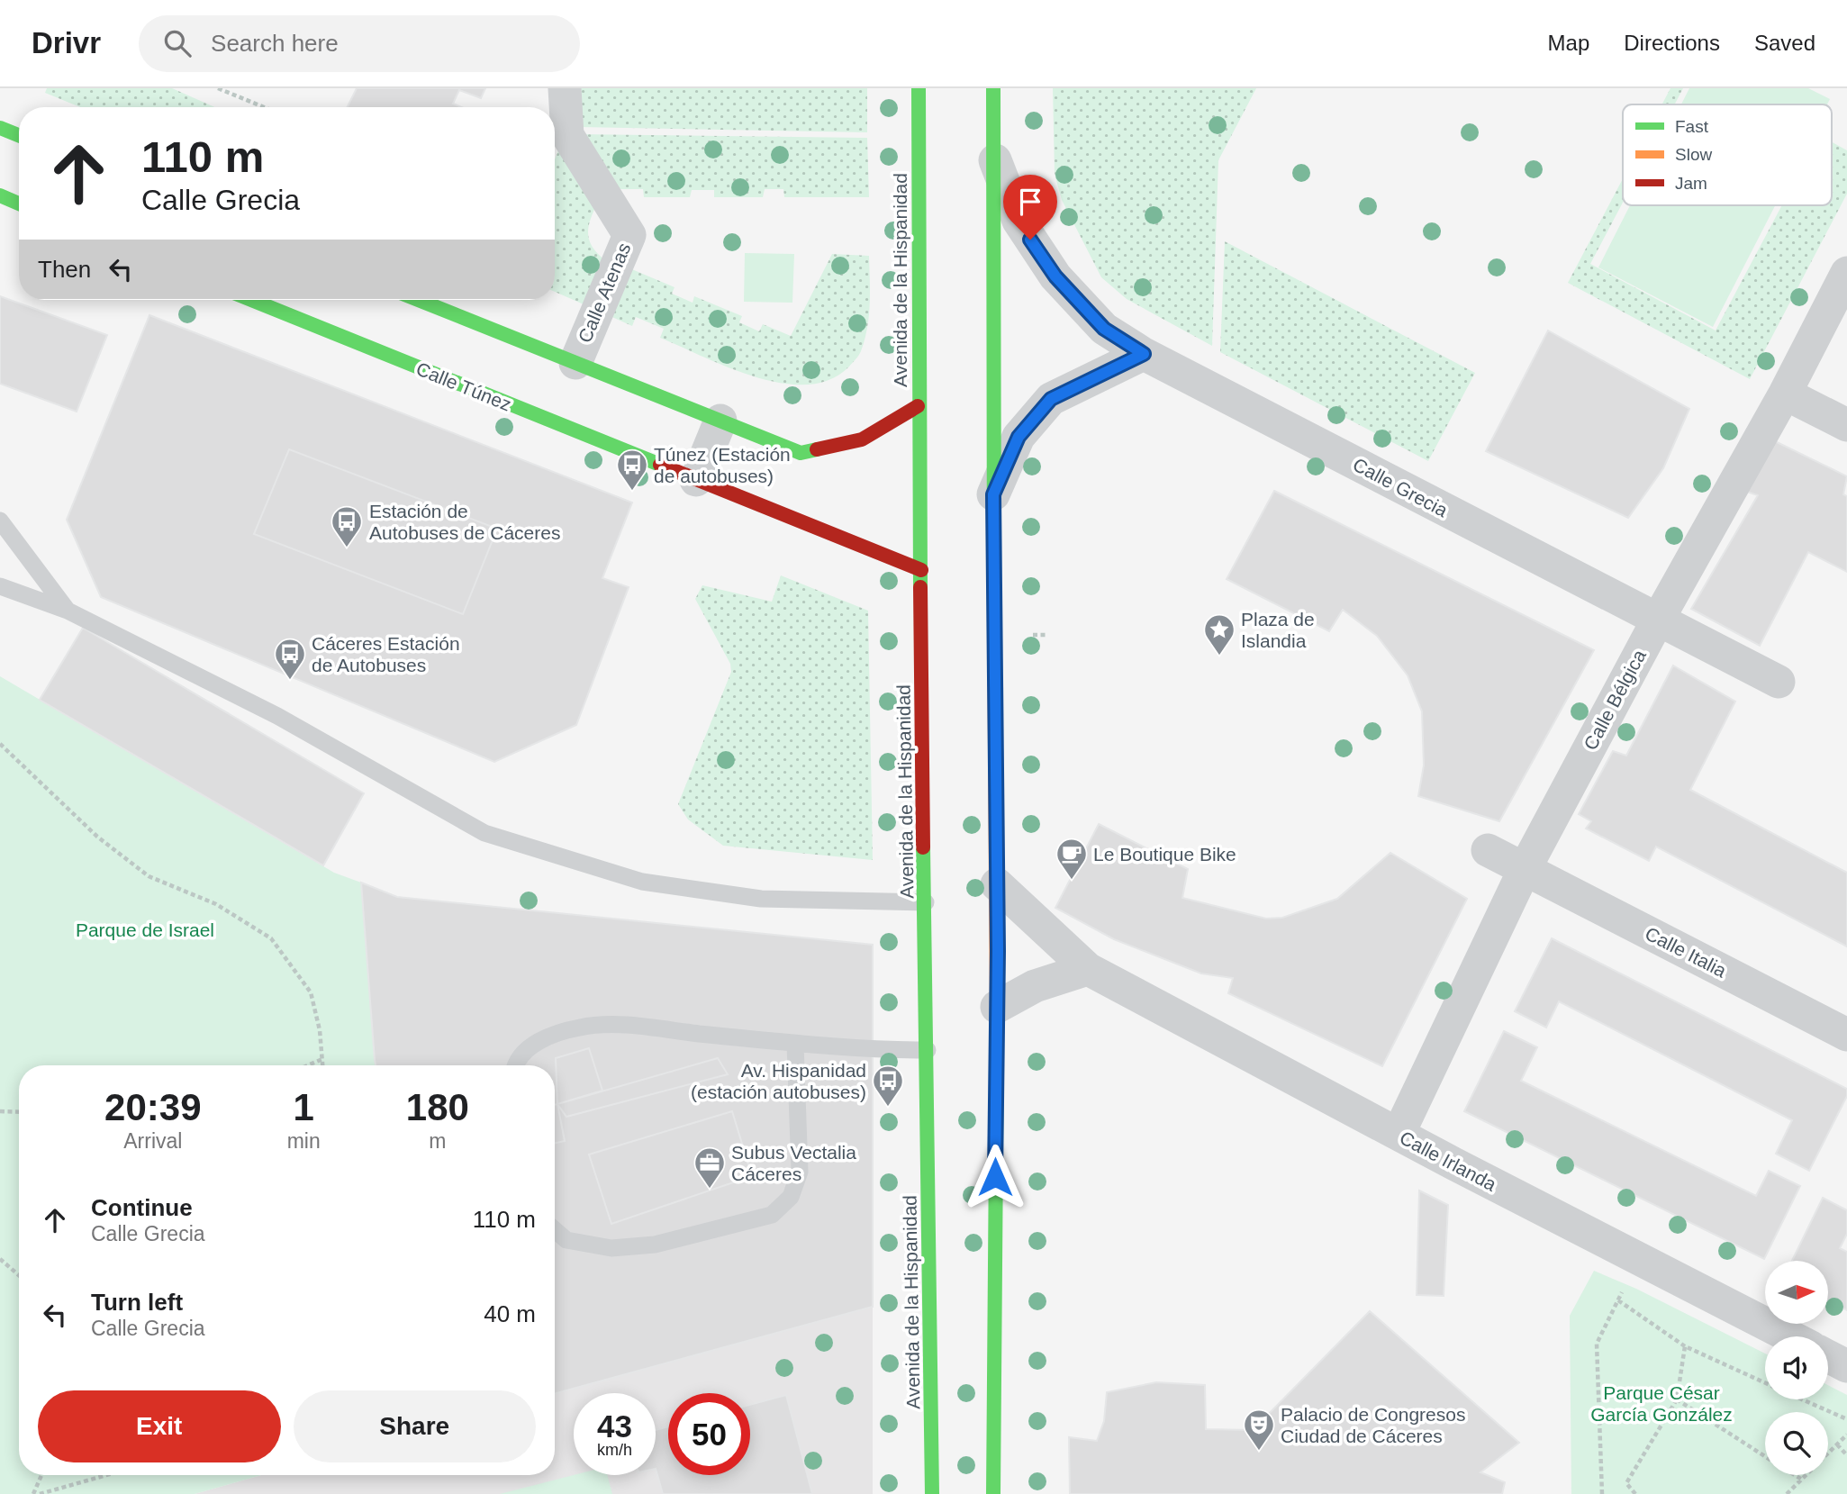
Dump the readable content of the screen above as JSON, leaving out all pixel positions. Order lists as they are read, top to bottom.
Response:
{
  "streets": {
    "main road": ["Avenida de la Hispanidad", "Calle Túnez"],
    "street": [
      "Calle Atenas",
      "Calle Grecia",
      "Calle Bélgica",
      "Calle Italia",
      "Calle Irlanda"
    ]
  },
  "crossings": [
    ["Avenida de la Hispanidad", "Calle Túnez"],
    ["Calle Grecia", "Calle Bélgica"],
    ["Calle Bélgica", "Calle Italia"],
    ["Calle Bélgica", "Calle Irlanda"]
  ],
  "parks": ["Parque de Israel", "Parque César García González"],
  "places": {
    "bus stop": [
      "Túnez (Estación de autobuses)",
      "Estación de Autobuses de Cáceres",
      "Cáceres Estación de Autobuses",
      "Av. Hispanidad (estación autobuses)"
    ],
    "place": ["Plaza de Islandia"],
    "cafe": ["Le Boutique Bike"],
    "office": ["Subus Vectalia Cáceres"],
    "theatre": ["Palacio de Congresos Ciudad de Cáceres"]
  },
  "legend": ["Fast", "Slow", "Jam"],
  "north": "right",
  "page": {
    "header": "Drivr",
    "search": "Search here",
    "nav": ["Map", "Directions", "Saved"],
    "turn": ["110 m", "Calle Grecia"],
    "then": "Then",
    "eta": [
      "20:39",
      "Arrival",
      "1",
      "min",
      "180",
      "m"
    ],
    "list": [
      {
        "name": "Continue",
        "note": "Calle Grecia",
        "value": "110 m"
      },
      {
        "name": "Turn left",
        "note": "Calle Grecia",
        "value": "40 m"
      }
    ],
    "buttons": ["Exit", "Share"],
    "speed": "43 km/h",
    "limit": "50"
  }
}
